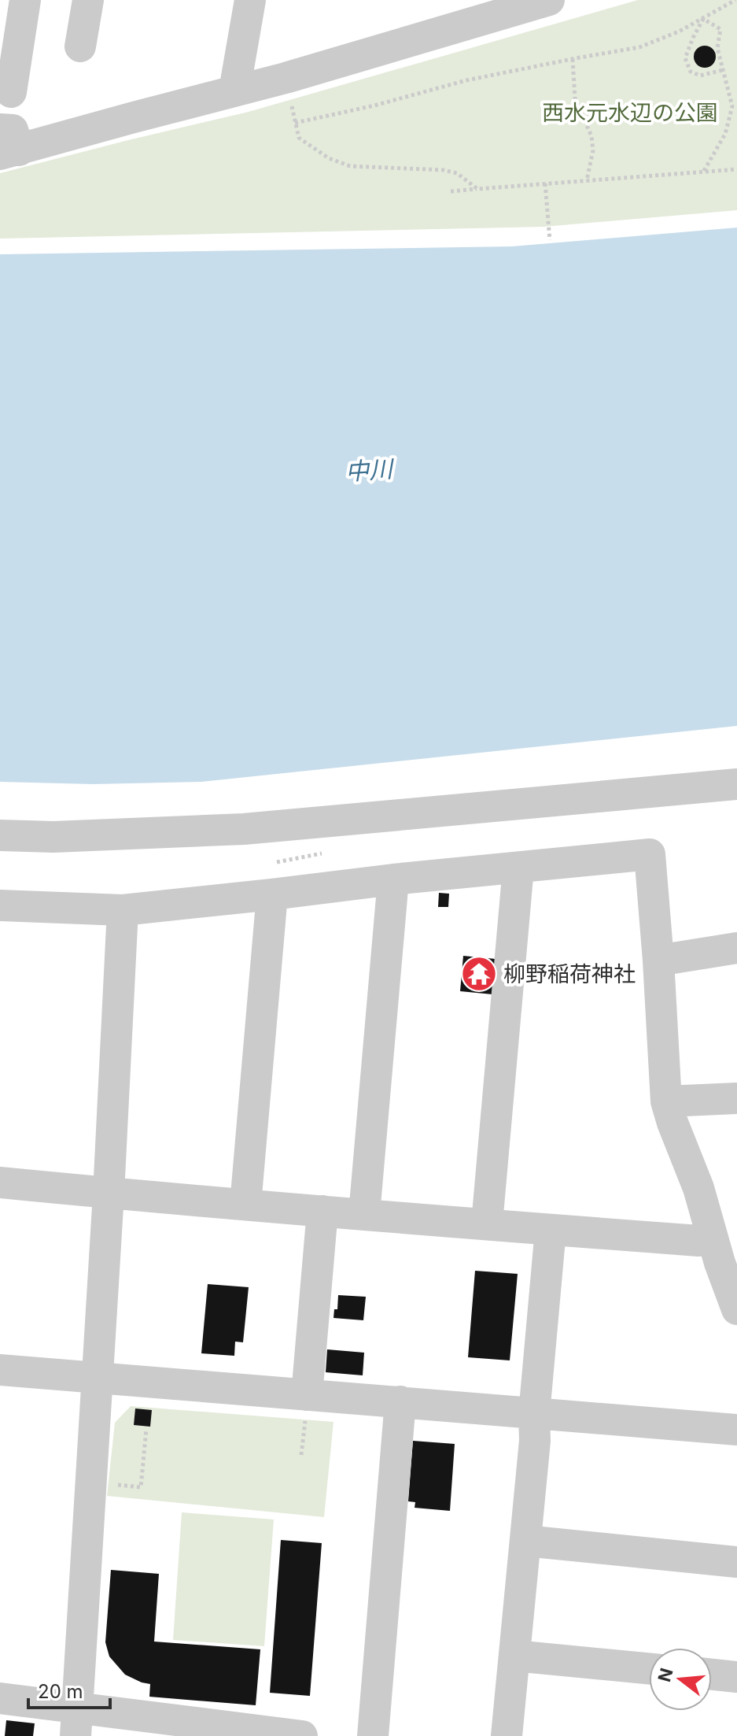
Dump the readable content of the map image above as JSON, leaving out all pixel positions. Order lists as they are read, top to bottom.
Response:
{
  "water": ["中川"],
  "parks": ["西水元水辺の公園"],
  "places": {
    "temple": ["柳野稲荷神社"]
  },
  "scale_bar": "20 m",
  "north": "left"
}
